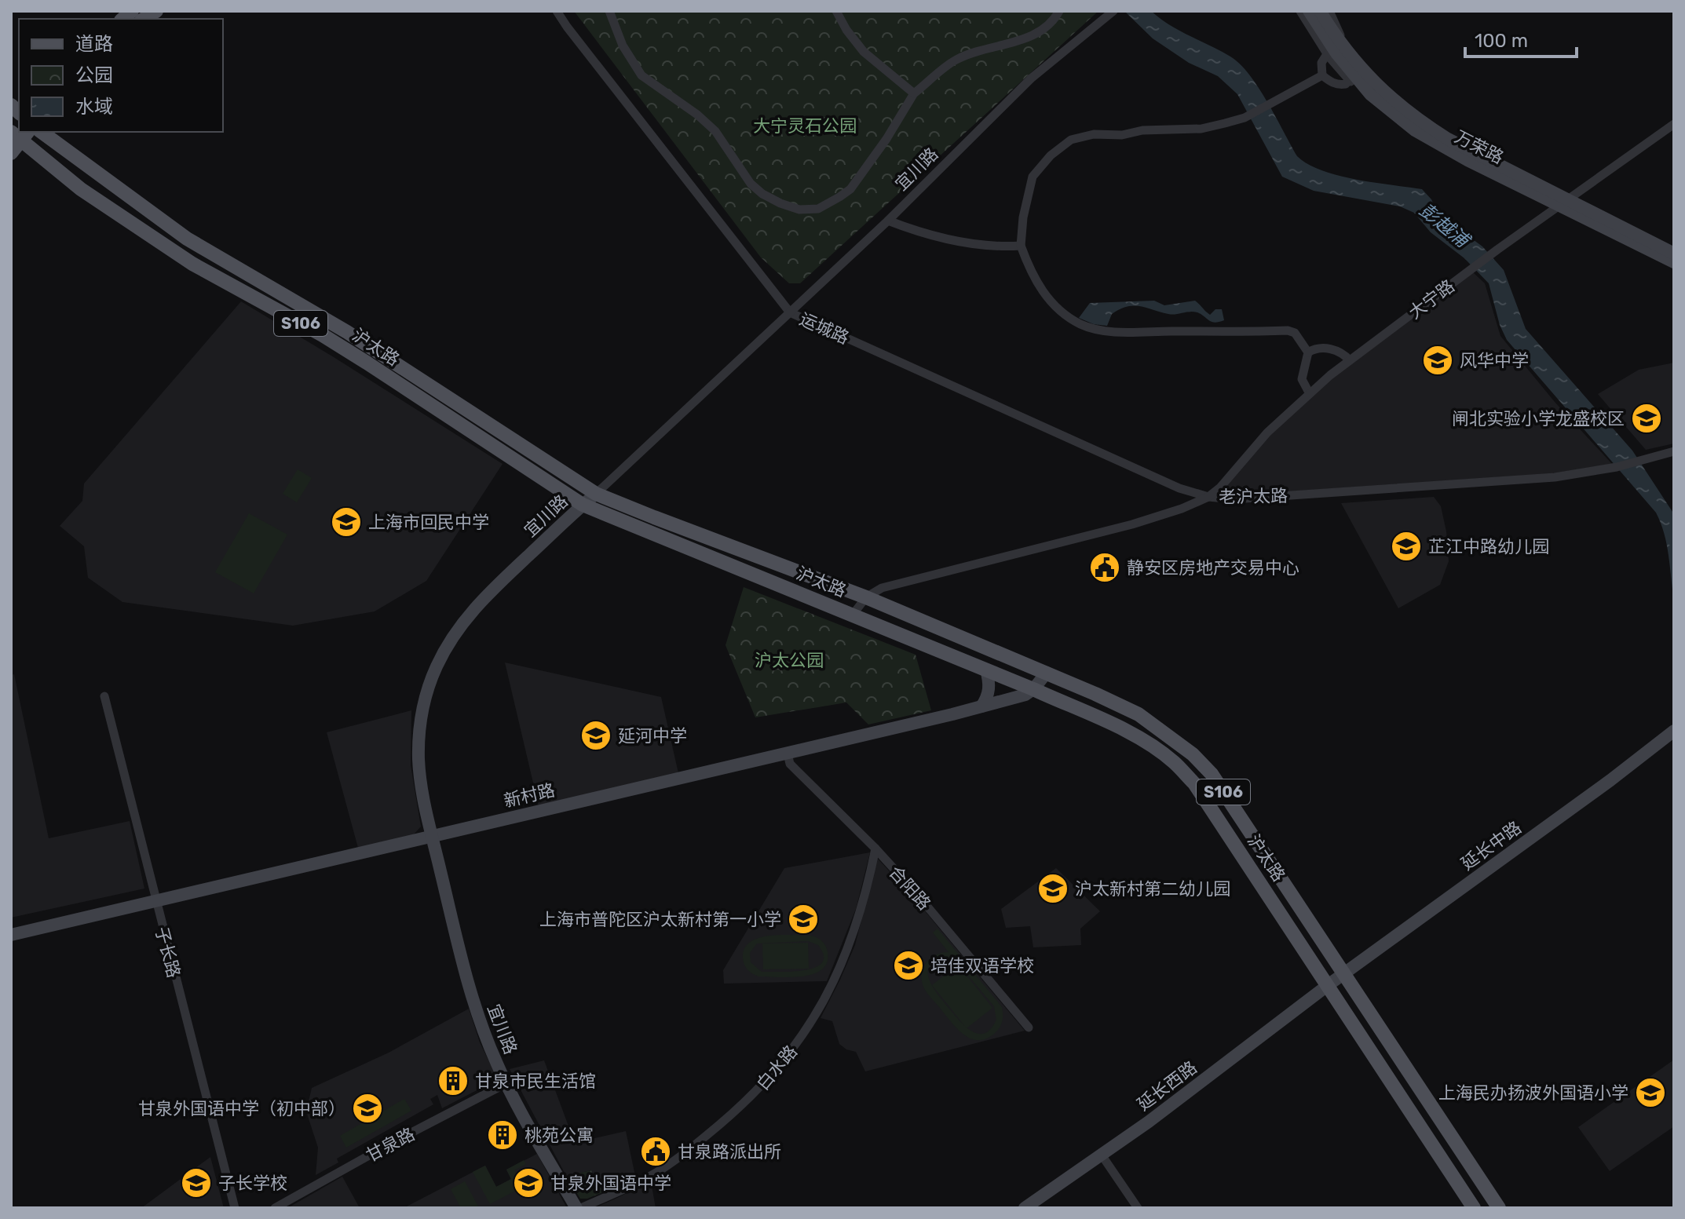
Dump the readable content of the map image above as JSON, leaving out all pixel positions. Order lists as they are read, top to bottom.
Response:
{
  "streets": {
    "main road": [
      "万荣路",
      "宜川路",
      "S106",
      "沪太路",
      "新村路",
      "延长中路",
      "延长西路"
    ],
    "street": [
      "大宁路",
      "运城路",
      "老沪太路",
      "合阳路",
      "子长路",
      "白水路",
      "甘泉路"
    ]
  },
  "crossings": [
    ["万荣路", "大宁路"],
    ["宜川路", "运城路"],
    ["宜川路", "沪太路"],
    ["宜川路", "新村路"],
    ["宜川路", "白水路"],
    ["宜川路", "甘泉路"],
    ["大宁路", "运城路"],
    ["大宁路", "老沪太路"],
    ["运城路", "老沪太路"],
    ["沪太路", "老沪太路"],
    ["沪太路", "新村路"],
    ["沪太路", "延长中路"],
    ["沪太路", "延长西路"],
    ["新村路", "合阳路"],
    ["新村路", "子长路"],
    ["延长中路", "延长西路"],
    ["合阳路", "白水路"]
  ],
  "water": ["彭越浦"],
  "parks": ["大宁灵石公园", "沪太公园"],
  "places": {
    "school or university": [
      "风华中学",
      "闸北实验小学龙盛校区",
      "上海市回民中学",
      "芷江中路幼儿园",
      "延河中学",
      "沪太新村第二幼儿园",
      "上海市普陀区沪太新村第一小学",
      "培佳双语学校",
      "上海民办扬波外国语小学",
      "甘泉外国语中学（初中部）",
      "子长学校",
      "甘泉外国语中学"
    ],
    "public building": ["静安区房地产交易中心", "甘泉路派出所"],
    "building": ["甘泉市民生活馆", "桃苑公寓"]
  },
  "legend": ["道路", "公园", "水域"],
  "scale_bar": "100 m"
}
